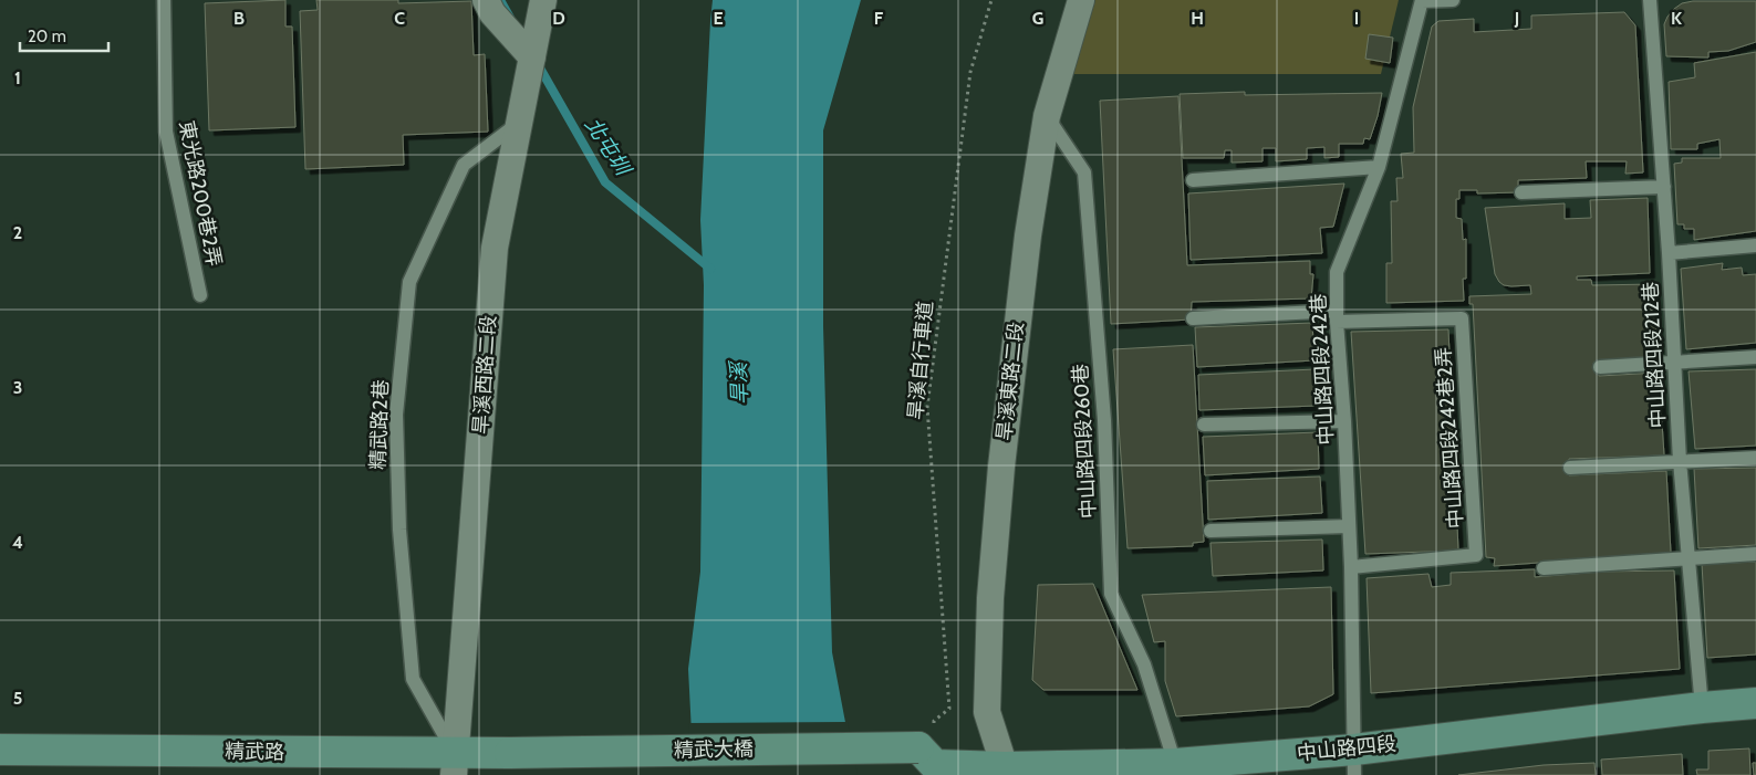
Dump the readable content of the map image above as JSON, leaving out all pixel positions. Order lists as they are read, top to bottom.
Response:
{
  "streets": {
    "street": [
      "旱溪西路二段",
      "旱溪東路二段",
      "中山路四段",
      "精武大橋",
      "精武路"
    ],
    "lane": [
      "東光路200巷2弄",
      "中山路四段212巷",
      "中山路四段242巷",
      "精武路2巷",
      "中山路四段242巷2弄",
      "中山路四段260巷"
    ],
    "path": ["旱溪自行車道"]
  },
  "crossings": [
    ["中山路四段212巷", "中山路四段"],
    ["中山路四段242巷", "中山路四段242巷2弄"],
    ["中山路四段242巷", "中山路四段"],
    ["旱溪西路二段", "精武路2巷"],
    ["旱溪西路二段", "精武路"],
    ["旱溪東路二段", "中山路四段260巷"],
    ["旱溪東路二段", "中山路四段"],
    ["精武路2巷", "精武路"],
    ["中山路四段260巷", "中山路四段"],
    ["中山路四段", "精武大橋"],
    ["精武大橋", "精武路"]
  ],
  "water": ["北屯圳", "旱溪"],
  "scale_bar": "20 m",
  "grid": {
    "columns": [
      "B",
      "C",
      "D",
      "E",
      "F",
      "G",
      "H",
      "I",
      "J",
      "K"
    ],
    "rows": [
      "1",
      "2",
      "3",
      "4",
      "5"
    ]
  }
}
